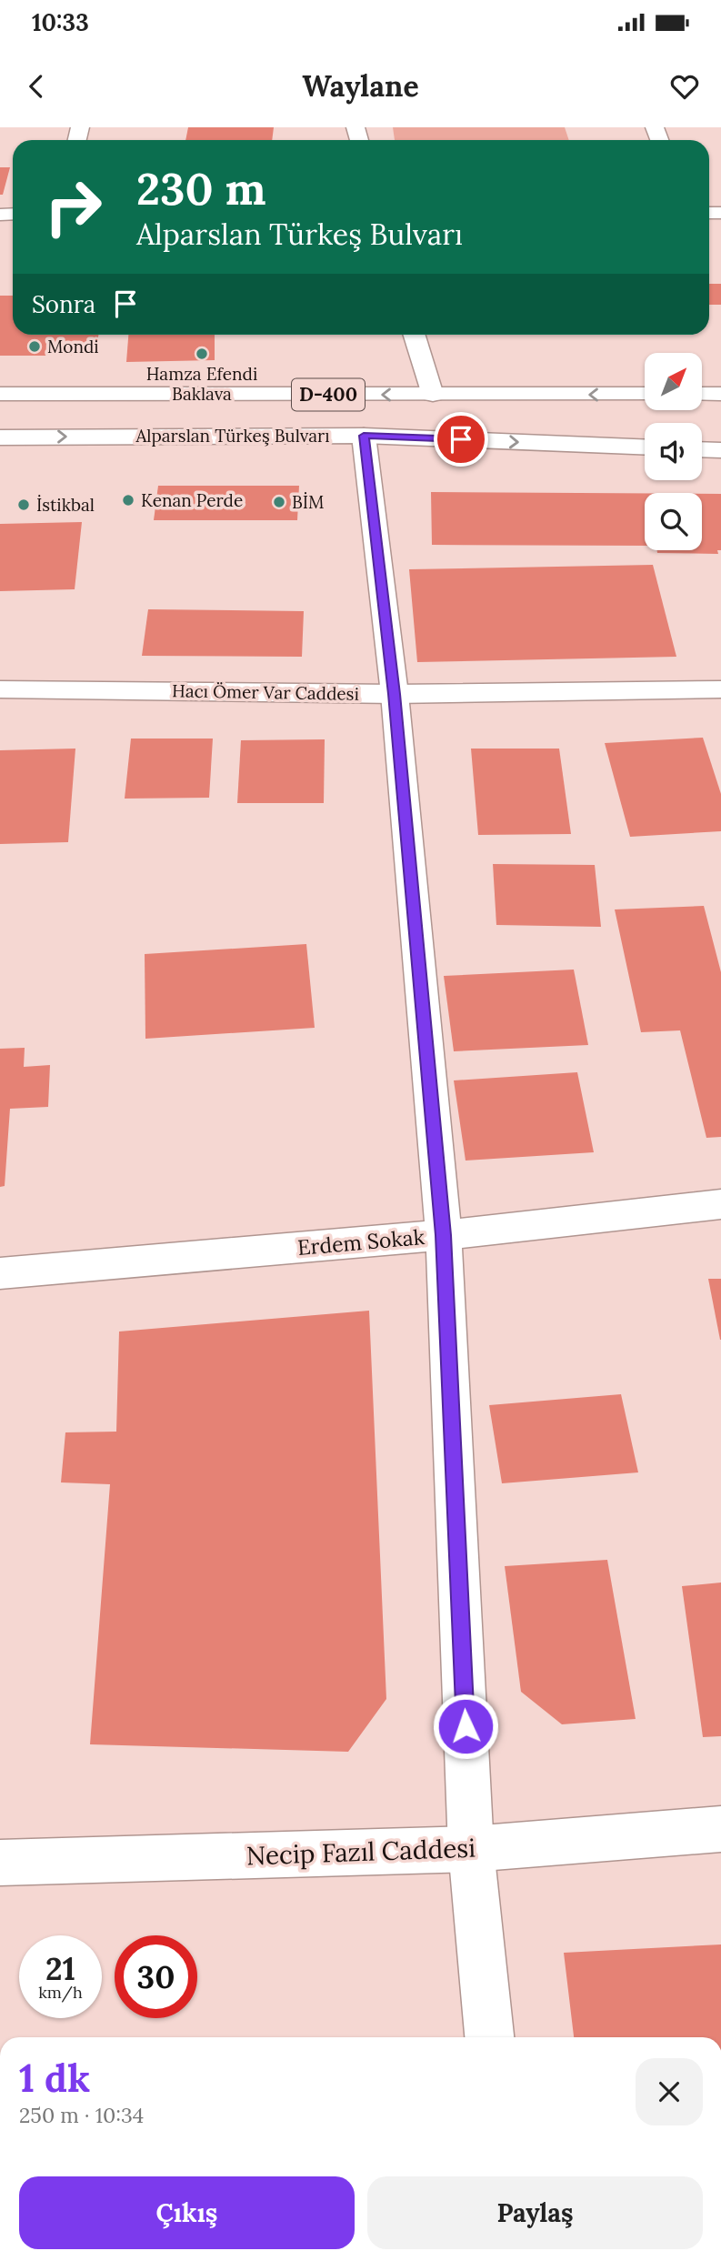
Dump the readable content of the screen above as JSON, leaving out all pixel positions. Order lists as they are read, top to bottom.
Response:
{
  "streets": {
    "main road": [
      "D-400",
      "Alparslan Türkeş Bulvarı",
      "Hacı Ömer Var Caddesi",
      "Erdem Sokak",
      "Necip Fazıl Caddesi"
    ]
  },
  "places": [
    "Mondi",
    "Hamza Efendi Baklava",
    "Kenan Perde",
    "BİM",
    "İstikbal"
  ],
  "north": "top right",
  "page": {
    "status": "10:33",
    "header": "Waylane",
    "turn": ["230 m", "Alparslan Türkeş Bulvarı"],
    "then": "Sonra",
    "speed": "21 km/h",
    "limit": "30",
    "heading": ["1 dk", "250 m · 10:34"],
    "buttons": ["Çıkış", "Paylaş"]
  }
}
